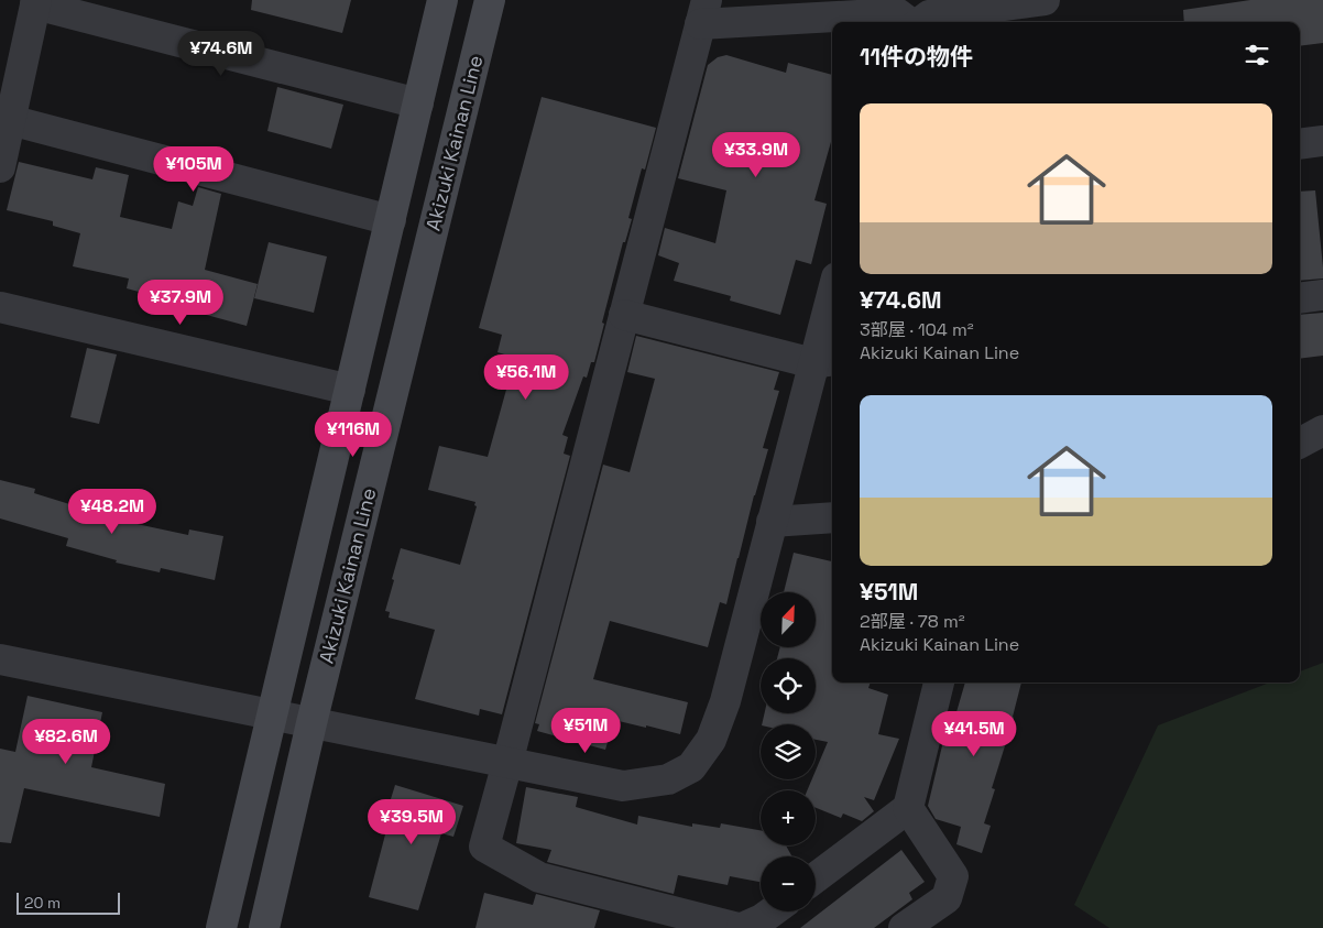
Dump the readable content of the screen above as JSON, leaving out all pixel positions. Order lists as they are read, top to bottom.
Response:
{
  "streets": {
    "main road": ["Akizuki Kainan Line"]
  },
  "scale_bar": "20 m",
  "north": "top right",
  "page": {
    "heading": "11件の物件",
    "price": [
      "¥74.6M",
      "¥33.9M",
      "¥105M",
      "¥37.9M",
      "¥56.1M",
      "¥116M",
      "¥48.2M",
      "¥51M",
      "¥41.5M",
      "¥82.6M",
      "¥39.5M"
    ],
    "list": [
      {
        "name": "¥74.6M",
        "note": "3部屋 · 104 m² · Akizuki Kainan Line"
      },
      {
        "name": "¥51M",
        "note": "2部屋 · 78 m² · Akizuki Kainan Line"
      }
    ],
    "map_buttons": ["+", "−"],
    "scale": "20 m"
  }
}
